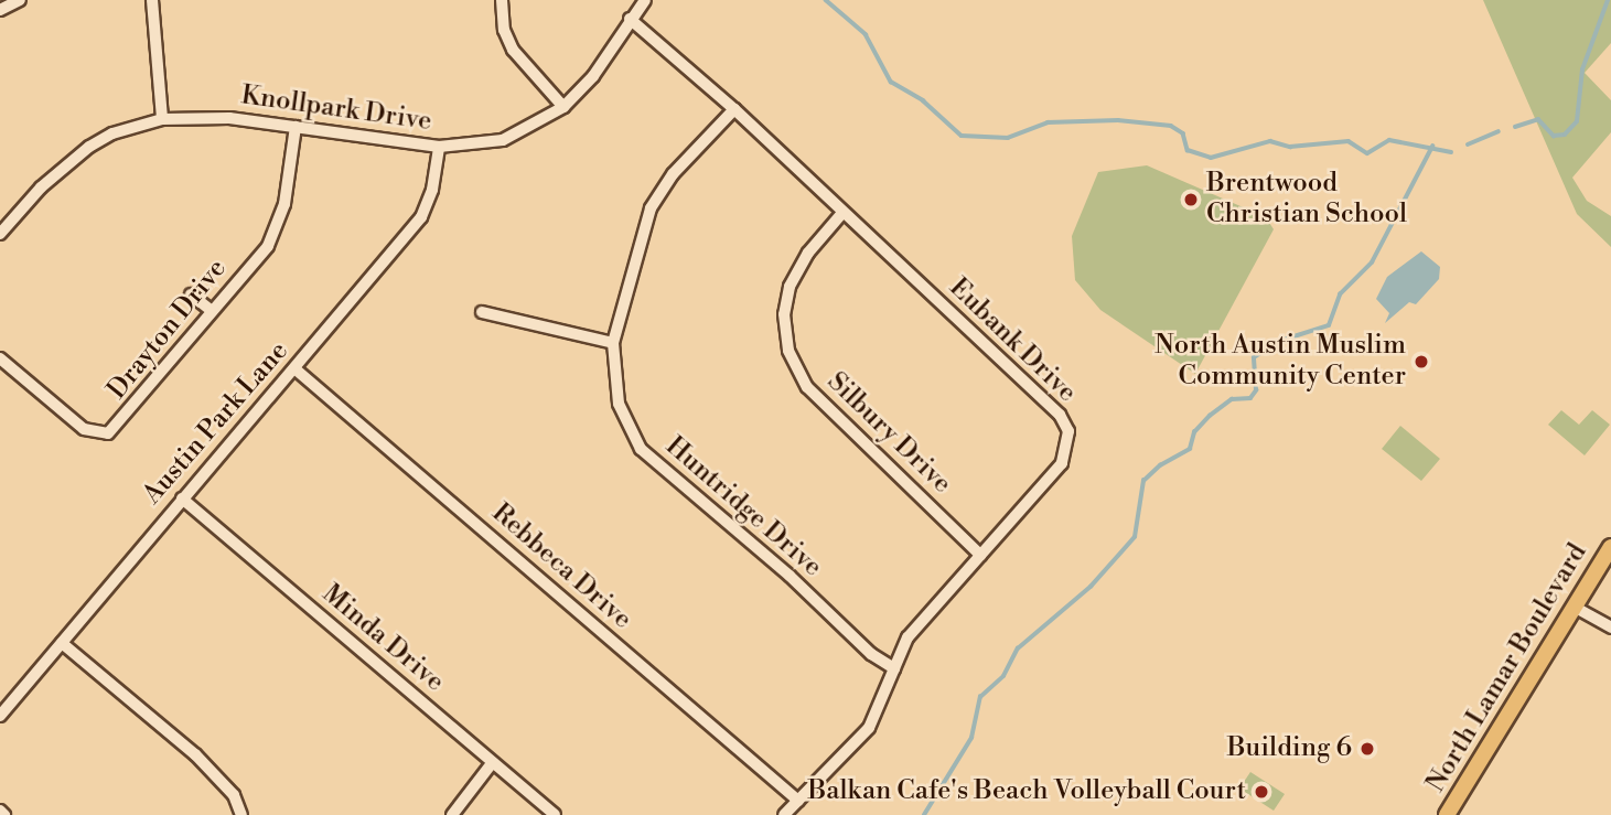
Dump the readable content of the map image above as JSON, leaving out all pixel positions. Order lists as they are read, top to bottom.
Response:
{
  "streets": {
    "main road": ["North Lamar Boulevard"],
    "street": [
      "Knollpark Drive",
      "Drayton Drive",
      "Eubank Drive",
      "Austin Park Lane",
      "Silbury Drive",
      "Huntridge Drive",
      "Rebbeca Drive",
      "Minda Drive"
    ]
  },
  "crossings": [
    ["Knollpark Drive", "Drayton Drive"],
    ["Knollpark Drive", "Eubank Drive"],
    ["Knollpark Drive", "Austin Park Lane"],
    ["Eubank Drive", "Silbury Drive"],
    ["Eubank Drive", "Huntridge Drive"],
    ["Eubank Drive", "Rebbeca Drive"],
    ["Austin Park Lane", "Rebbeca Drive"],
    ["Austin Park Lane", "Minda Drive"]
  ],
  "places": [
    "Brentwood Christian School",
    "North Austin Muslim Community Center",
    "Building 6",
    "Balkan Cafe's Beach Volleyball Court"
  ]
}
